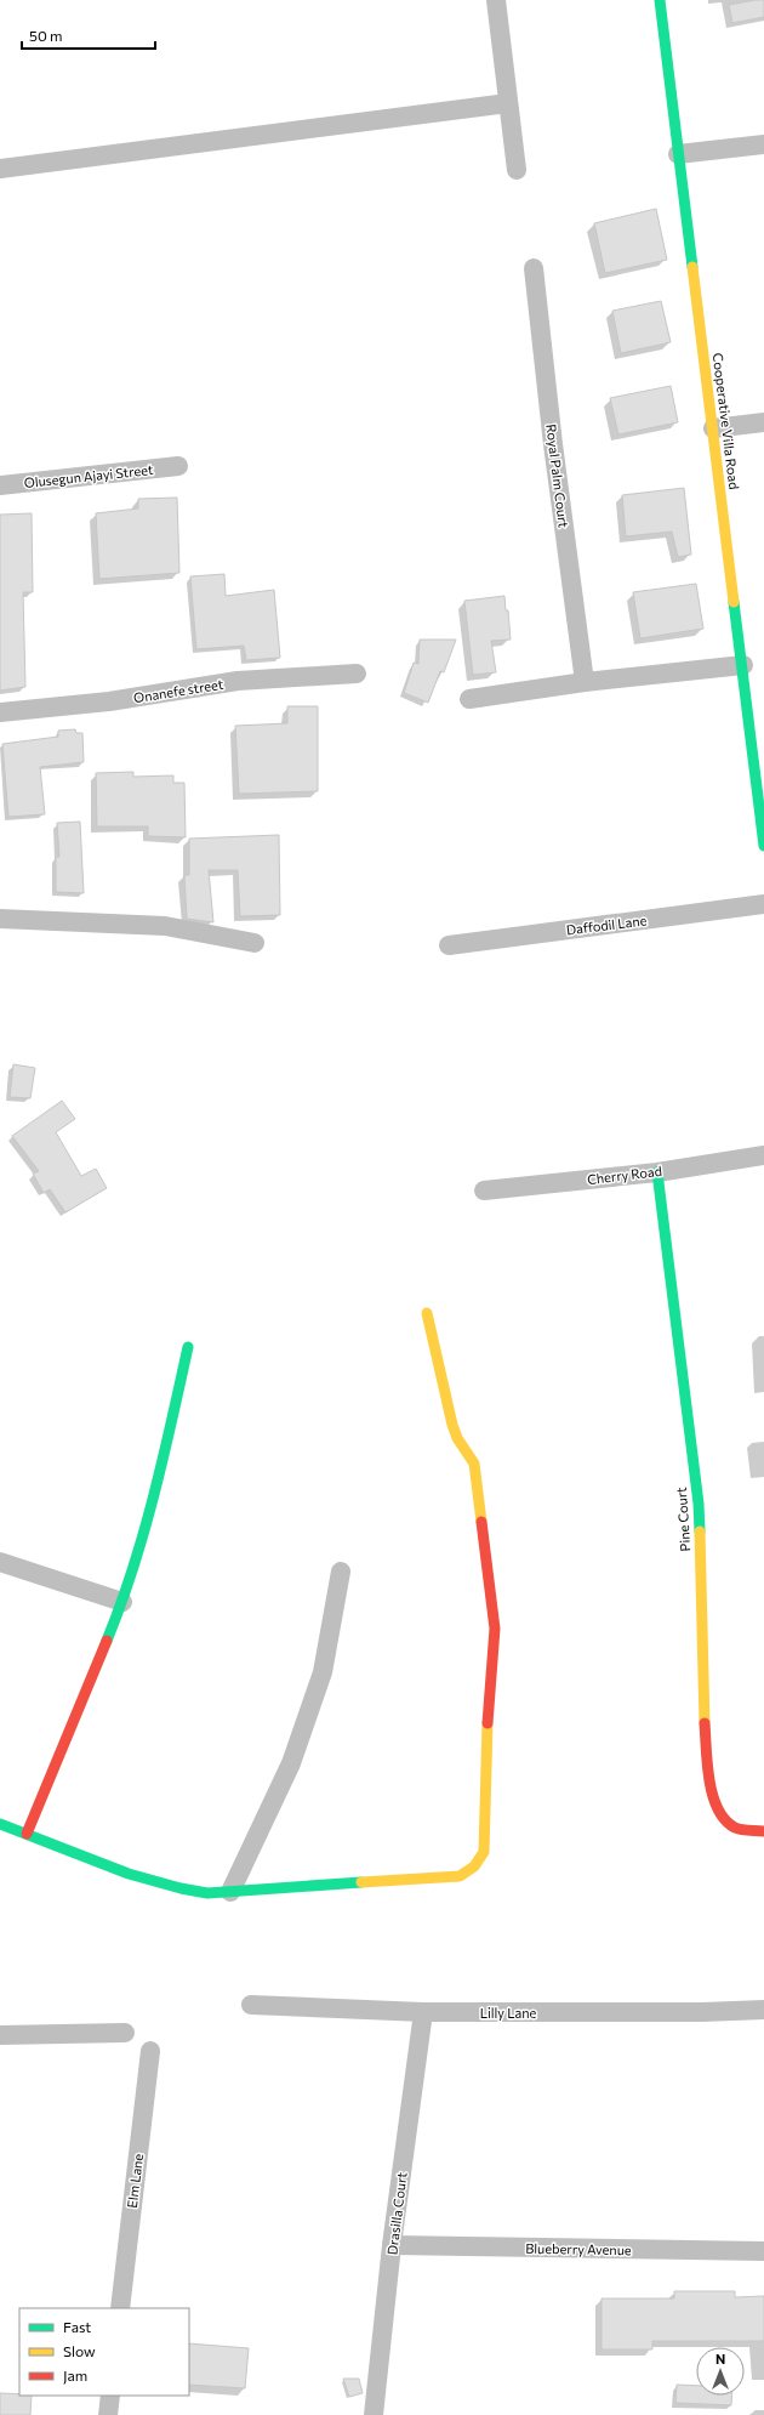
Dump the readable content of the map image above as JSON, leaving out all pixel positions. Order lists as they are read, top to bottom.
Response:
{
  "streets": {
    "street": [
      "Cooperative Villa Road",
      "Olusegun Ajayi Street",
      "Royal Palm Court",
      "Onanefe street",
      "Daffodil Lane",
      "Cherry Road",
      "Pine Court",
      "Lilly Lane",
      "Elm Lane",
      "Drasilla Court",
      "Blueberry Avenue"
    ]
  },
  "crossings": [
    ["Cherry Road", "Pine Court"],
    ["Lilly Lane", "Drasilla Court"],
    ["Drasilla Court", "Blueberry Avenue"]
  ],
  "legend": ["Fast", "Slow", "Jam"],
  "scale_bar": "50 m",
  "north": "top"
}
